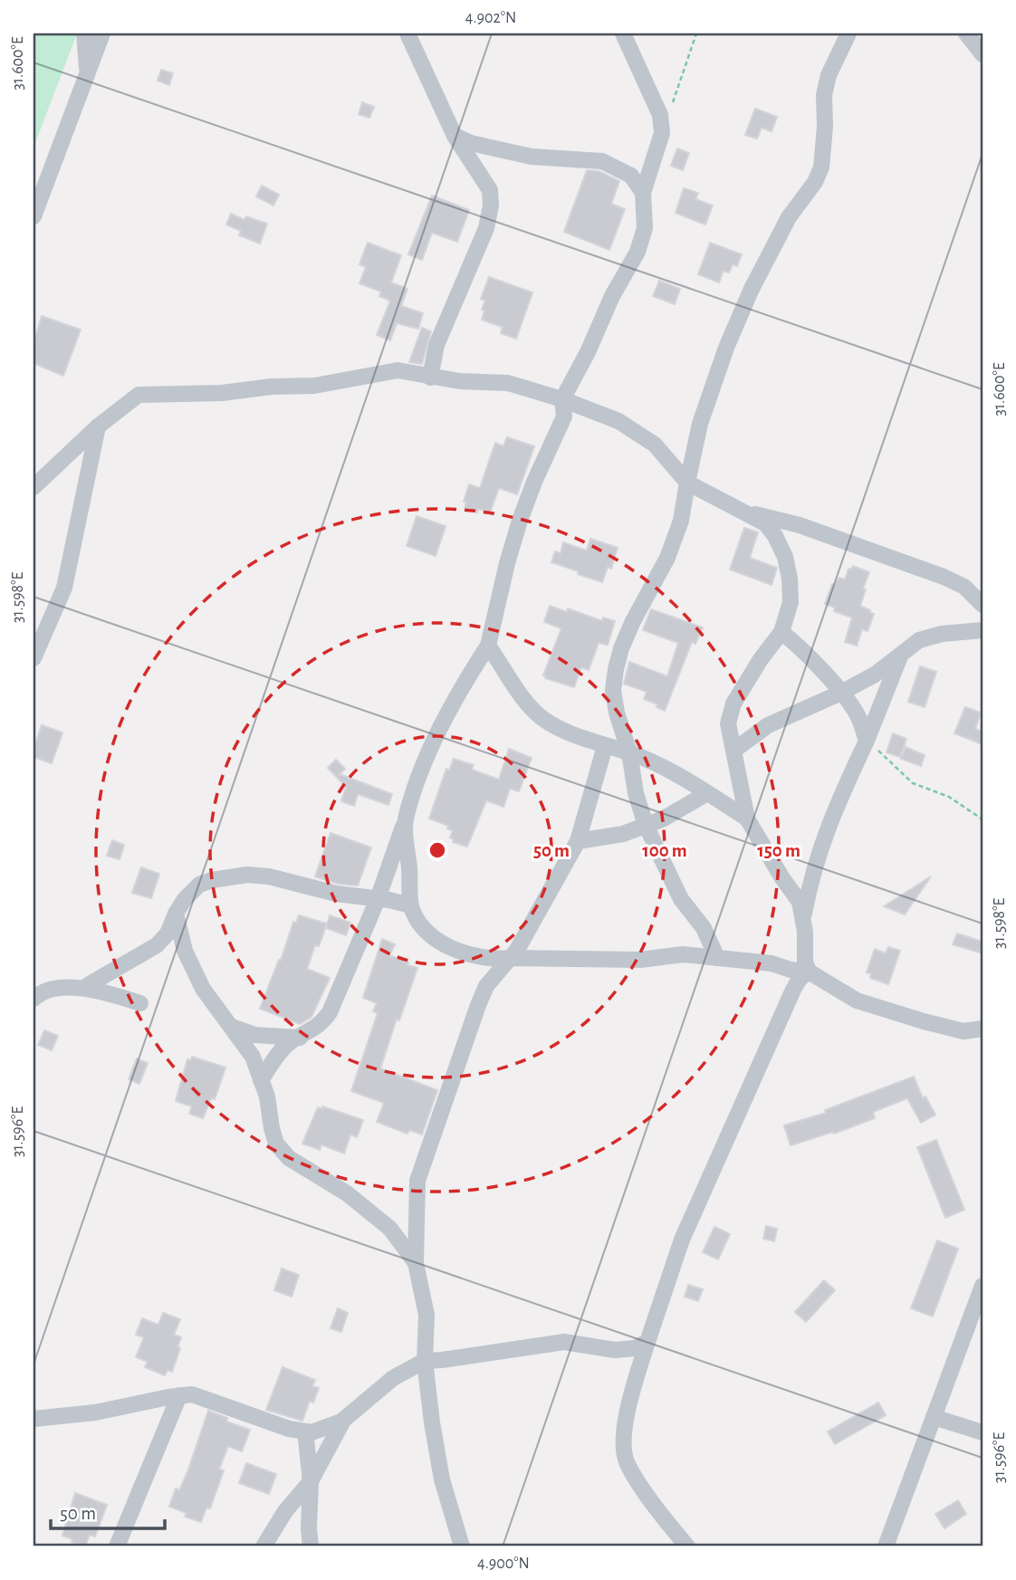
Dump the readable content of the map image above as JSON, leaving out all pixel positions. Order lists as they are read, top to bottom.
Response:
{
  "scale_bar": "50 m",
  "coordinates": [
    "4.902°N",
    "31.600°E",
    "31.598°E",
    "31.596°E",
    "4.900°N"
  ],
  "rings": ["50 m", "100 m", "150 m"]
}
